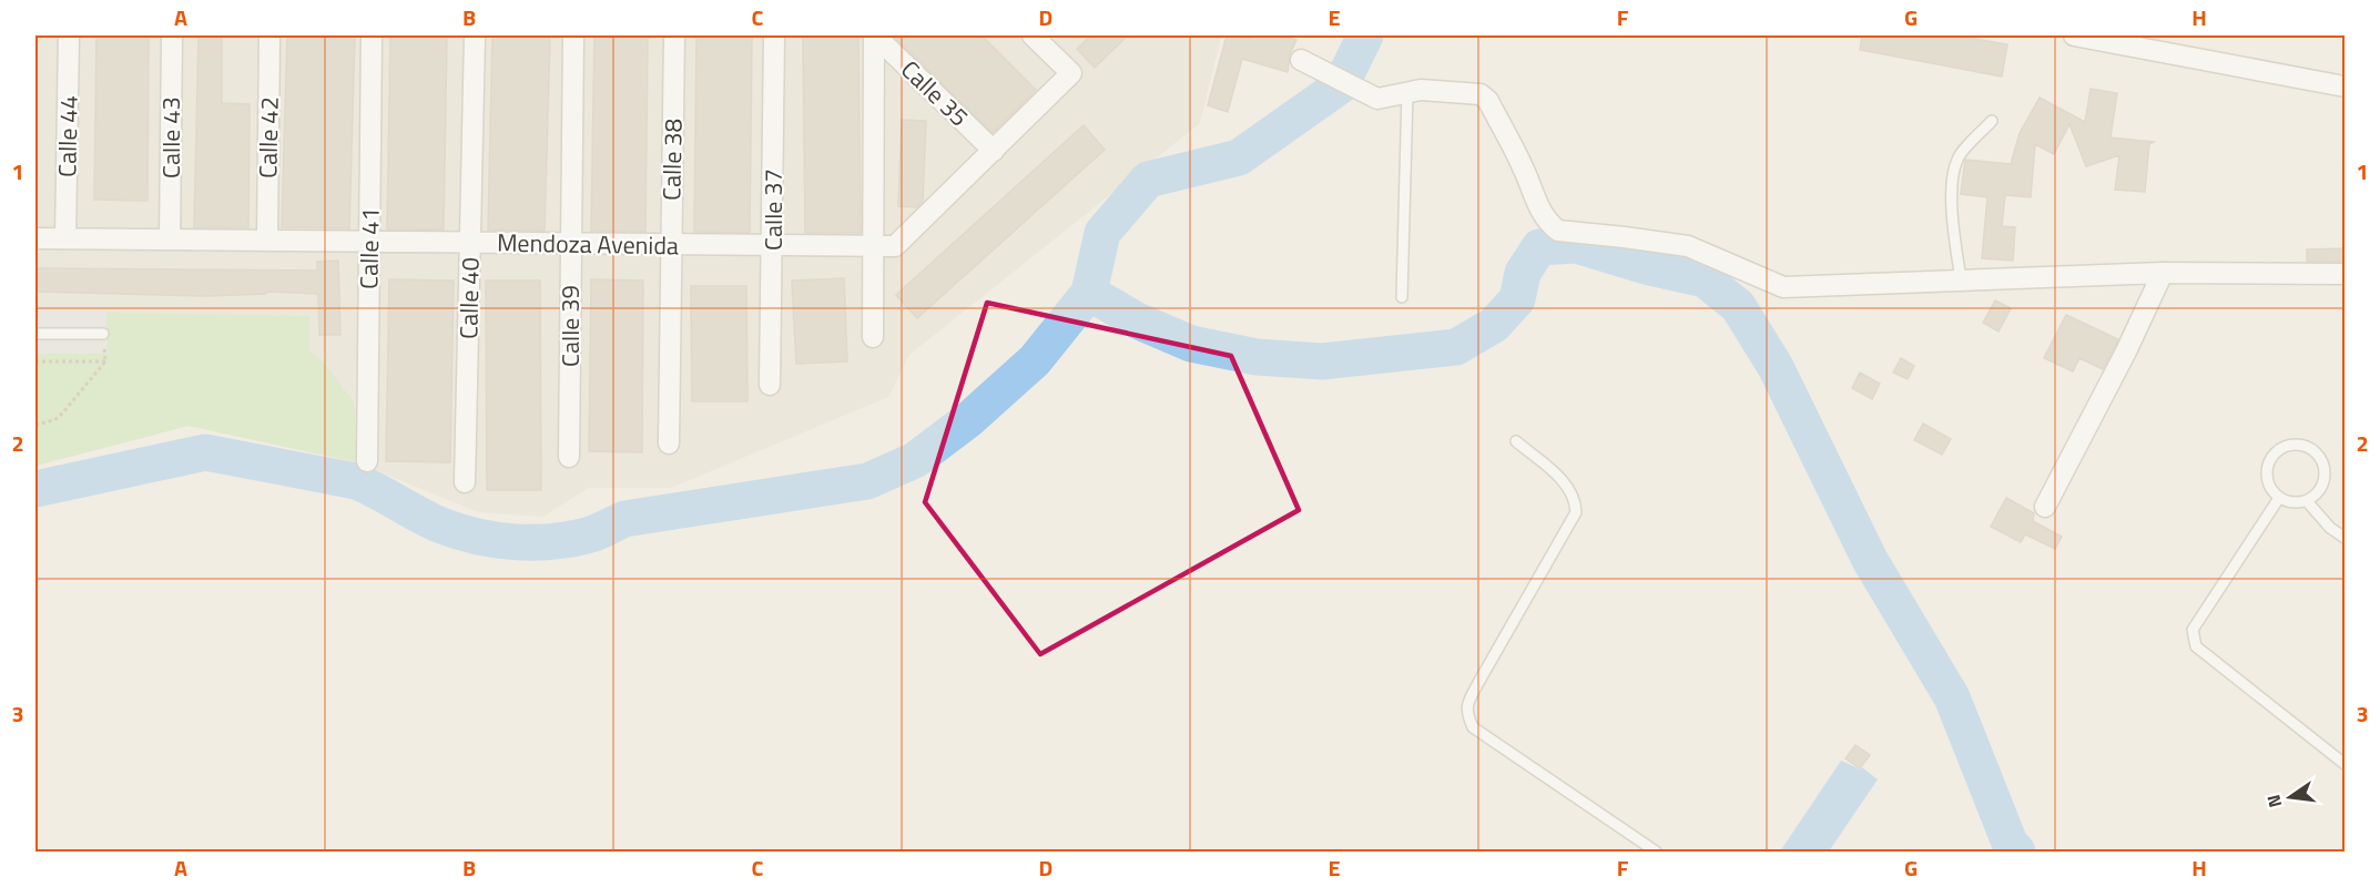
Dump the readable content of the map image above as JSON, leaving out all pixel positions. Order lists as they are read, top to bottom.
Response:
{
  "streets": {
    "street": [
      "Calle 35",
      "Calle 44",
      "Calle 43",
      "Calle 42",
      "Calle 38",
      "Calle 37",
      "Mendoza Avenida",
      "Calle 41",
      "Calle 40",
      "Calle 39"
    ]
  },
  "crossings": [
    ["Calle 35", "Mendoza Avenida"],
    ["Calle 44", "Mendoza Avenida"],
    ["Calle 43", "Mendoza Avenida"],
    ["Calle 42", "Mendoza Avenida"],
    ["Calle 38", "Mendoza Avenida"],
    ["Calle 37", "Mendoza Avenida"],
    ["Mendoza Avenida", "Calle 41"],
    ["Mendoza Avenida", "Calle 40"],
    ["Mendoza Avenida", "Calle 39"]
  ],
  "north": "left",
  "grid": {
    "columns": [
      "A",
      "B",
      "C",
      "D",
      "E",
      "F",
      "G",
      "H"
    ],
    "rows": ["1", "2", "3"]
  }
}
